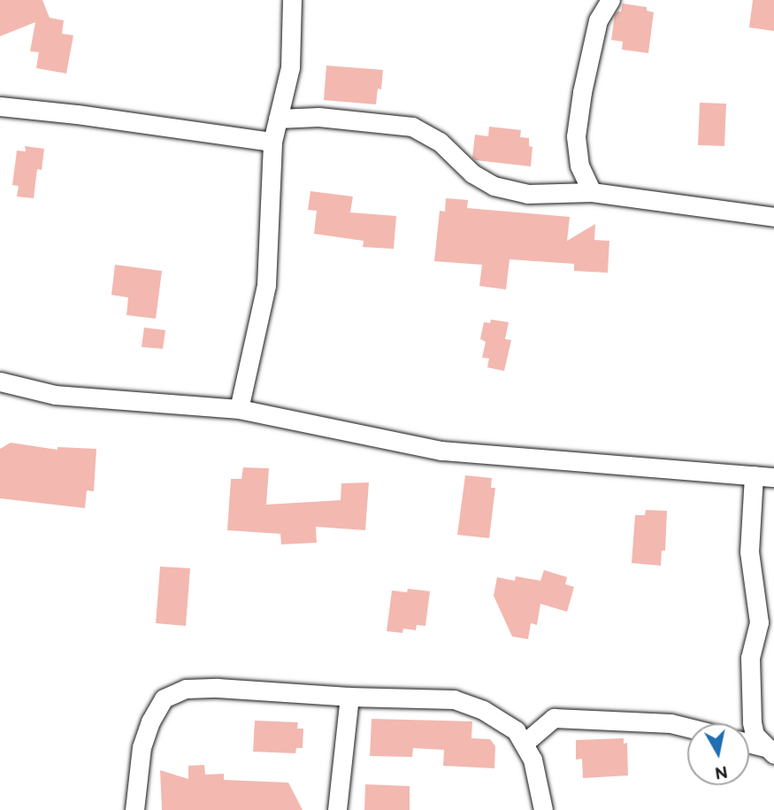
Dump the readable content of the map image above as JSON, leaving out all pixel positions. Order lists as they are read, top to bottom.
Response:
{
  "north": "bottom"
}
